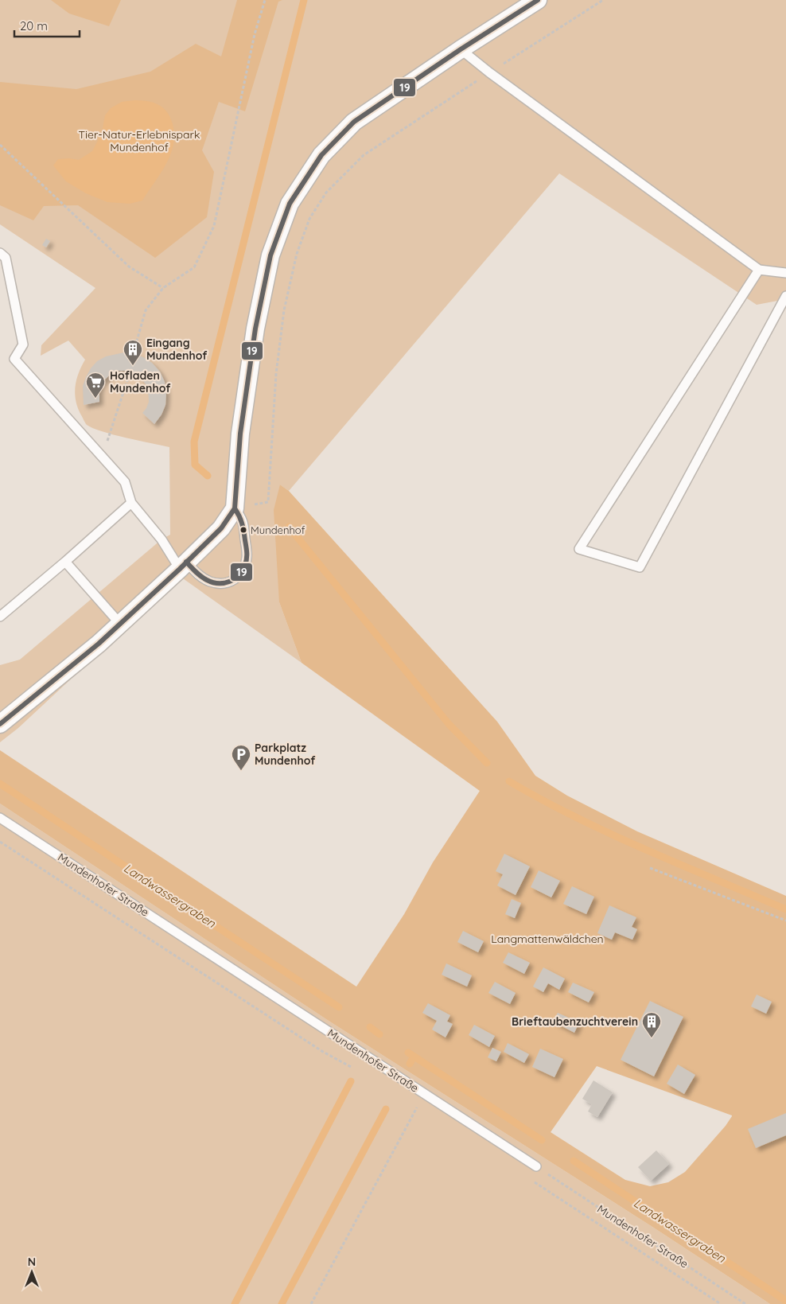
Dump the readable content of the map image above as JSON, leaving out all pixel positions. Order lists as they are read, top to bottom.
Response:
{
  "streets": {
    "lane": ["Mundenhofer Straße"]
  },
  "water": ["Landwassergraben"],
  "parks": ["Tier-Natur-Erlebnispark Mundenhof", "Langmattenwäldchen"],
  "places": {
    "building": ["Eingang Mundenhof", "Brieftaubenzuchtverein"],
    "supermarket": ["Hofladen Mundenhof"],
    "other": ["Mundenhof"],
    "parking": ["Parkplatz Mundenhof"]
  },
  "lines": ["transit line 19"],
  "scale_bar": "20 m",
  "north": "top"
}
